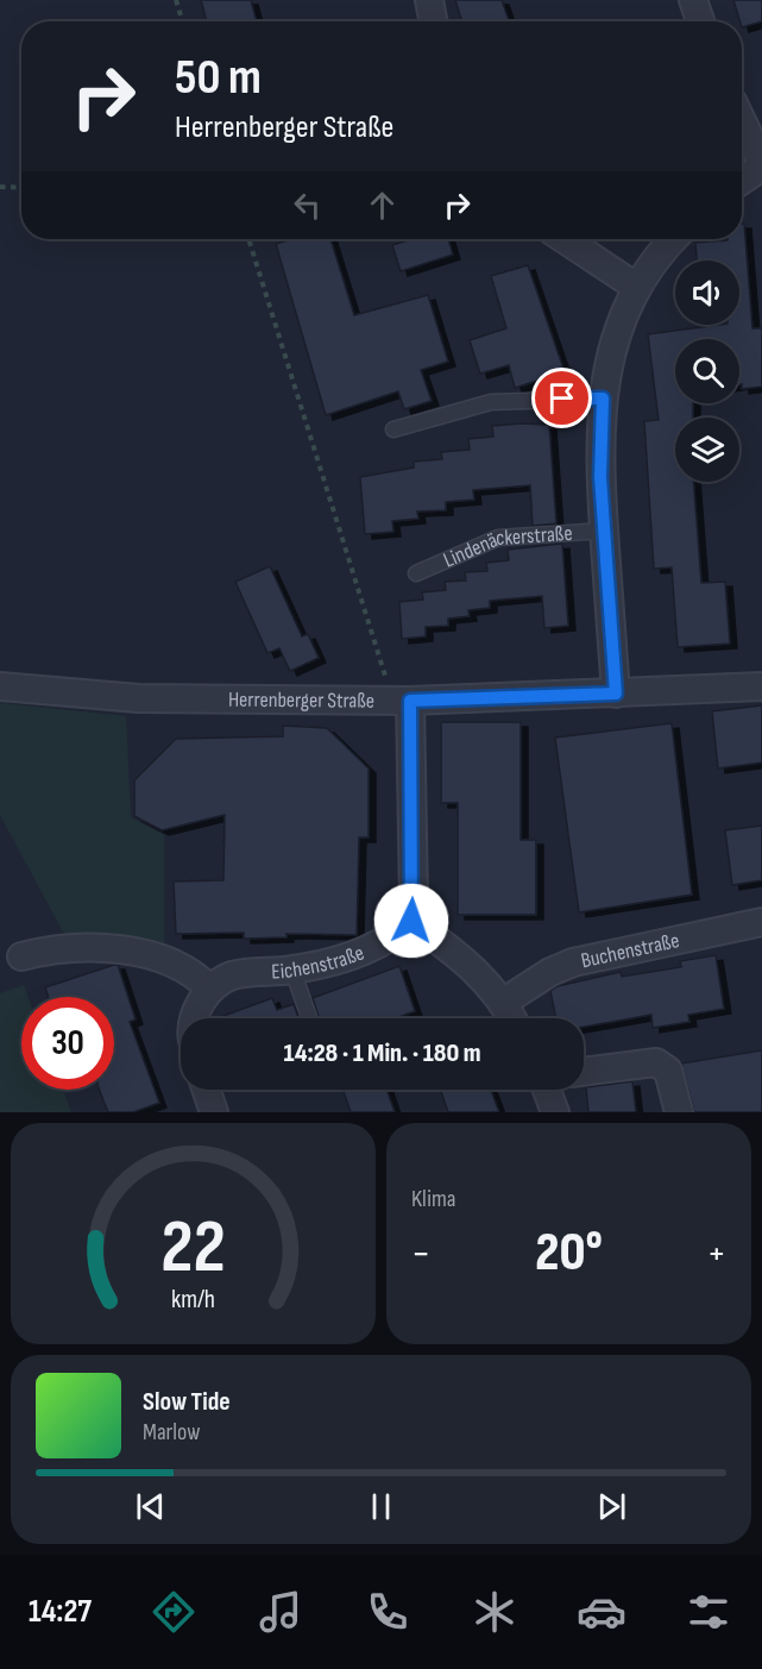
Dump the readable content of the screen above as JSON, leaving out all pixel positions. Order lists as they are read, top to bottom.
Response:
{
  "streets": {
    "street": [
      "Lindenäckerstraße",
      "Herrenberger Straße",
      "Buchenstraße",
      "Eichenstraße"
    ]
  },
  "crossings": [
    ["Lindenäckerstraße", "Herrenberger Straße"]
  ],
  "page": {
    "turn": ["50 m", "Herrenberger Straße"],
    "limit": "30",
    "trip": "14:28 · 1 Min. · 180 m",
    "tile": "Klima",
    "heat": ["−", "20°", "+"],
    "song": ["Slow Tide", "Marlow"],
    "tabs": "14:27",
    "gauge": ["22", "km/h"]
  }
}
